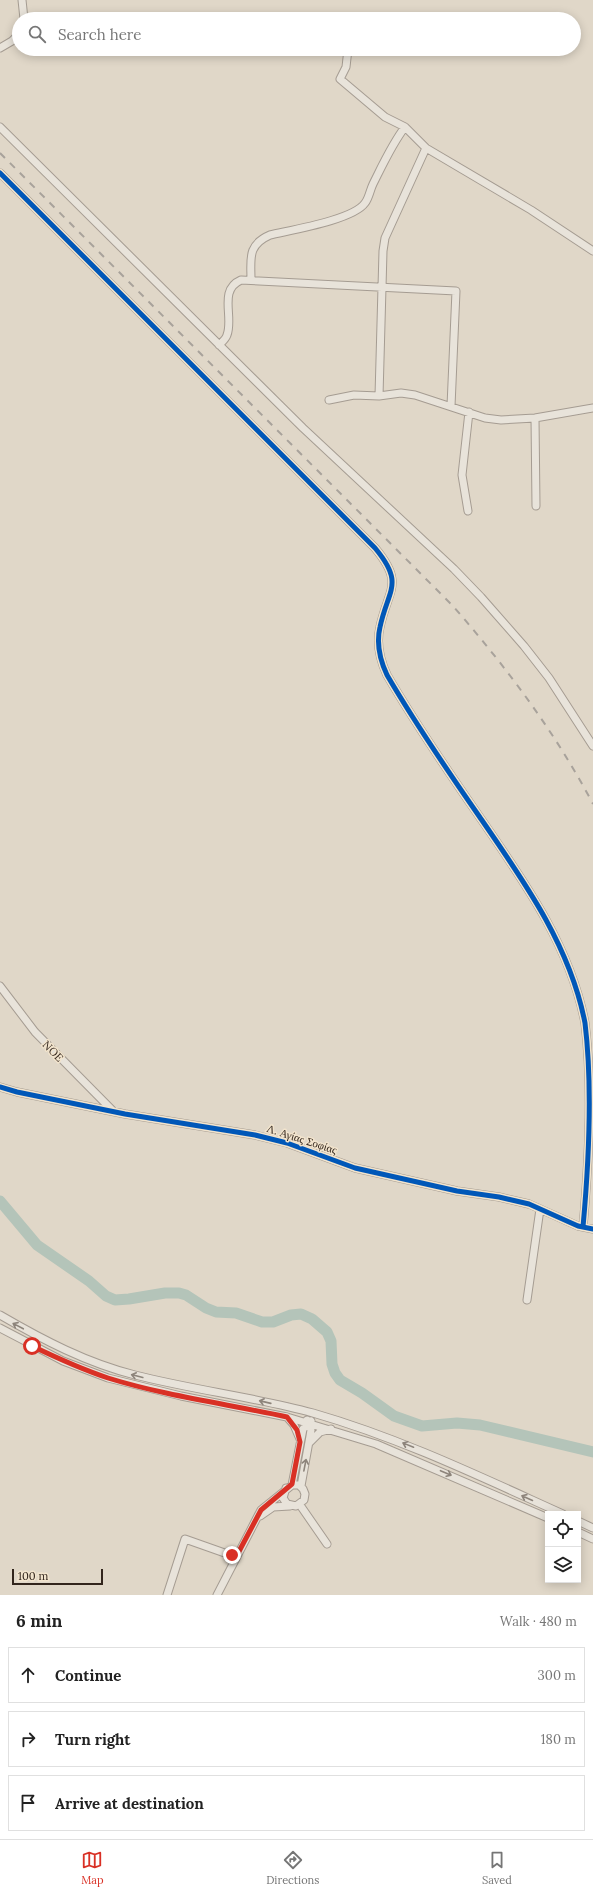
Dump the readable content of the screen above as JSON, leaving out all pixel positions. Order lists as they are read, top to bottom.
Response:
{
  "streets": {
    "street": ["NOE", "Λ. Αγίας Σοφίας"]
  },
  "crossings": [
    ["NOE", "Λ. Αγίας Σοφίας"]
  ],
  "scale_bar": "100 m",
  "page": {
    "search": "Search here",
    "scale": "100 m",
    "heading": ["6 min", "Walk · 480 m"],
    "list": [
      ["Continue", "300 m"],
      ["Turn right", "180 m"],
      "Arrive at destination"
    ],
    "nav": ["Map", "Directions", "Saved"]
  }
}
